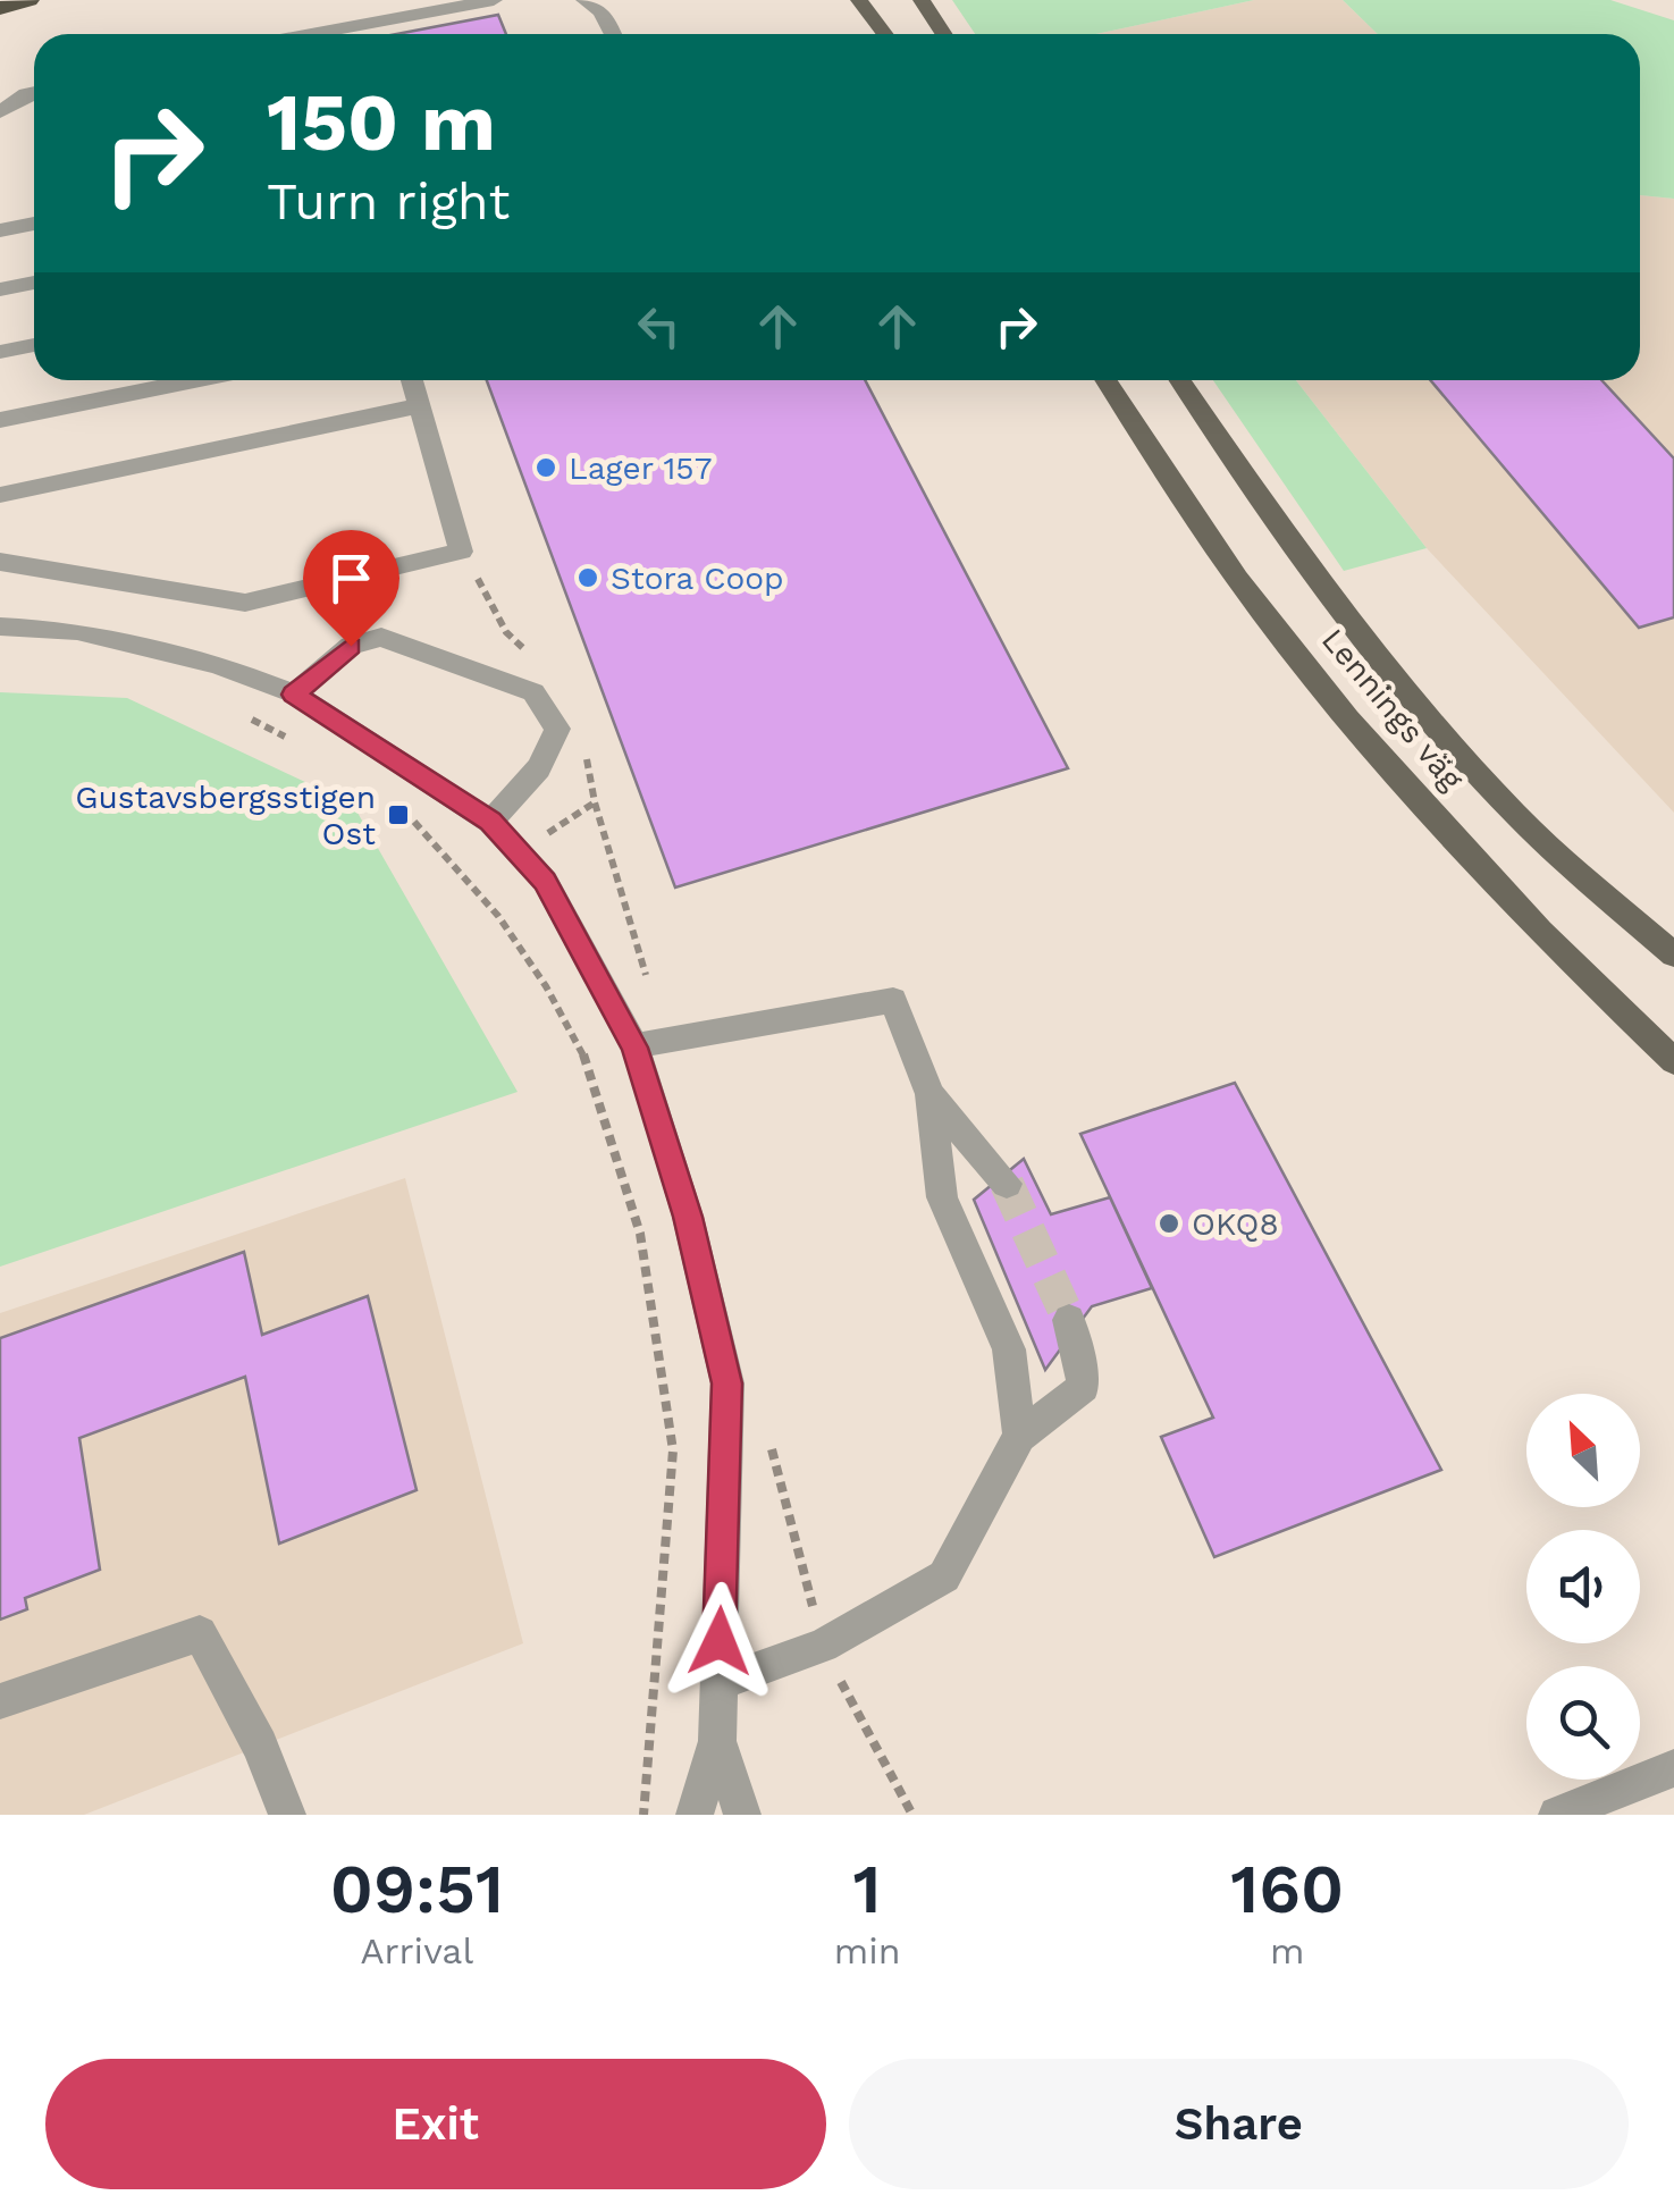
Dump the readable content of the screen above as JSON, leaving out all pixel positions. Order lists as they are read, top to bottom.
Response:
{
  "streets": {
    "main road": ["Lennings väg"]
  },
  "places": {
    "other": ["Lager 157", "Stora Coop", "OKQ8"],
    "transit": ["Gustavsbergsstigen Ost"]
  },
  "north": "top left",
  "page": {
    "turn": ["150 m", "Turn right"],
    "eta": [
      "09:51",
      "Arrival",
      "1",
      "min",
      "160",
      "m"
    ],
    "buttons": ["Exit", "Share"]
  }
}
